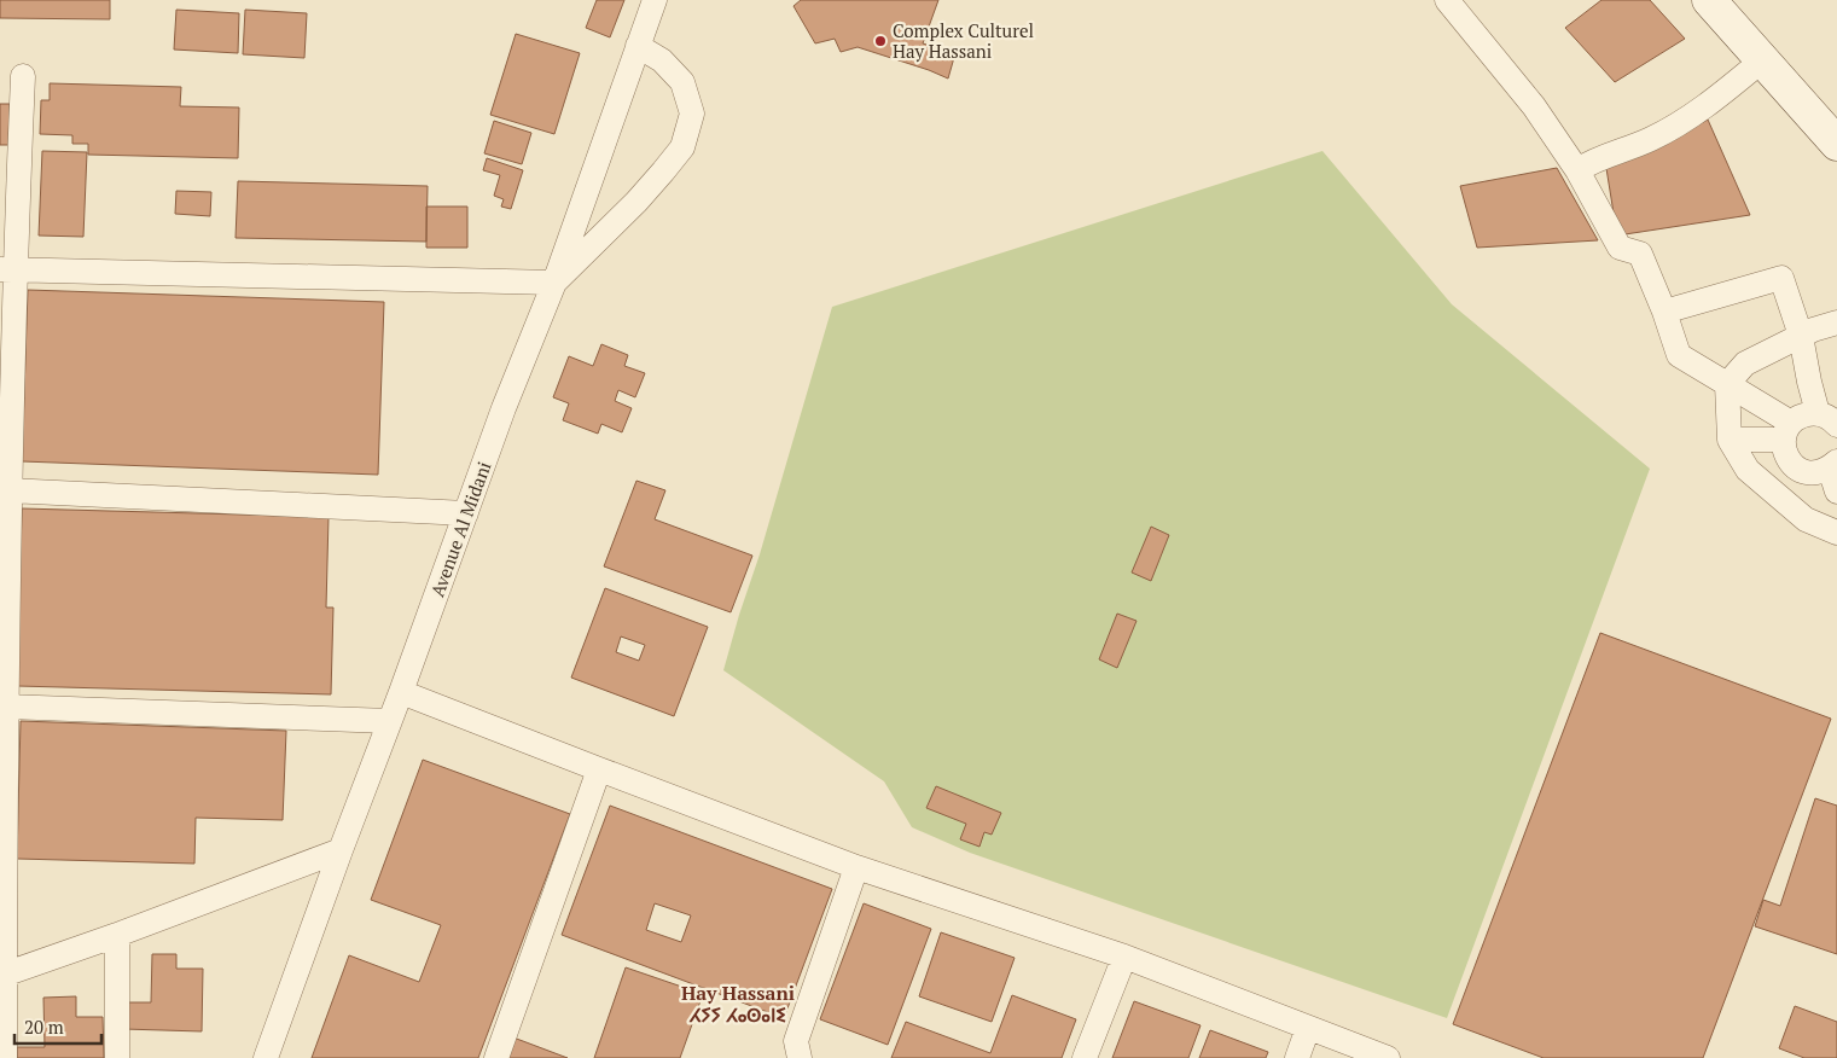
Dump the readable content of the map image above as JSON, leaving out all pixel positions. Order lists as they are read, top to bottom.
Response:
{
  "streets": {
    "street": ["Avenue Al Midani"]
  },
  "districts": ["Hay Hassani ⵃⵢⵢ ⵃⴰⵙⴰⵏⵉ"],
  "places": ["Complex Culturel Hay Hassani"],
  "scale_bar": "20 m"
}
